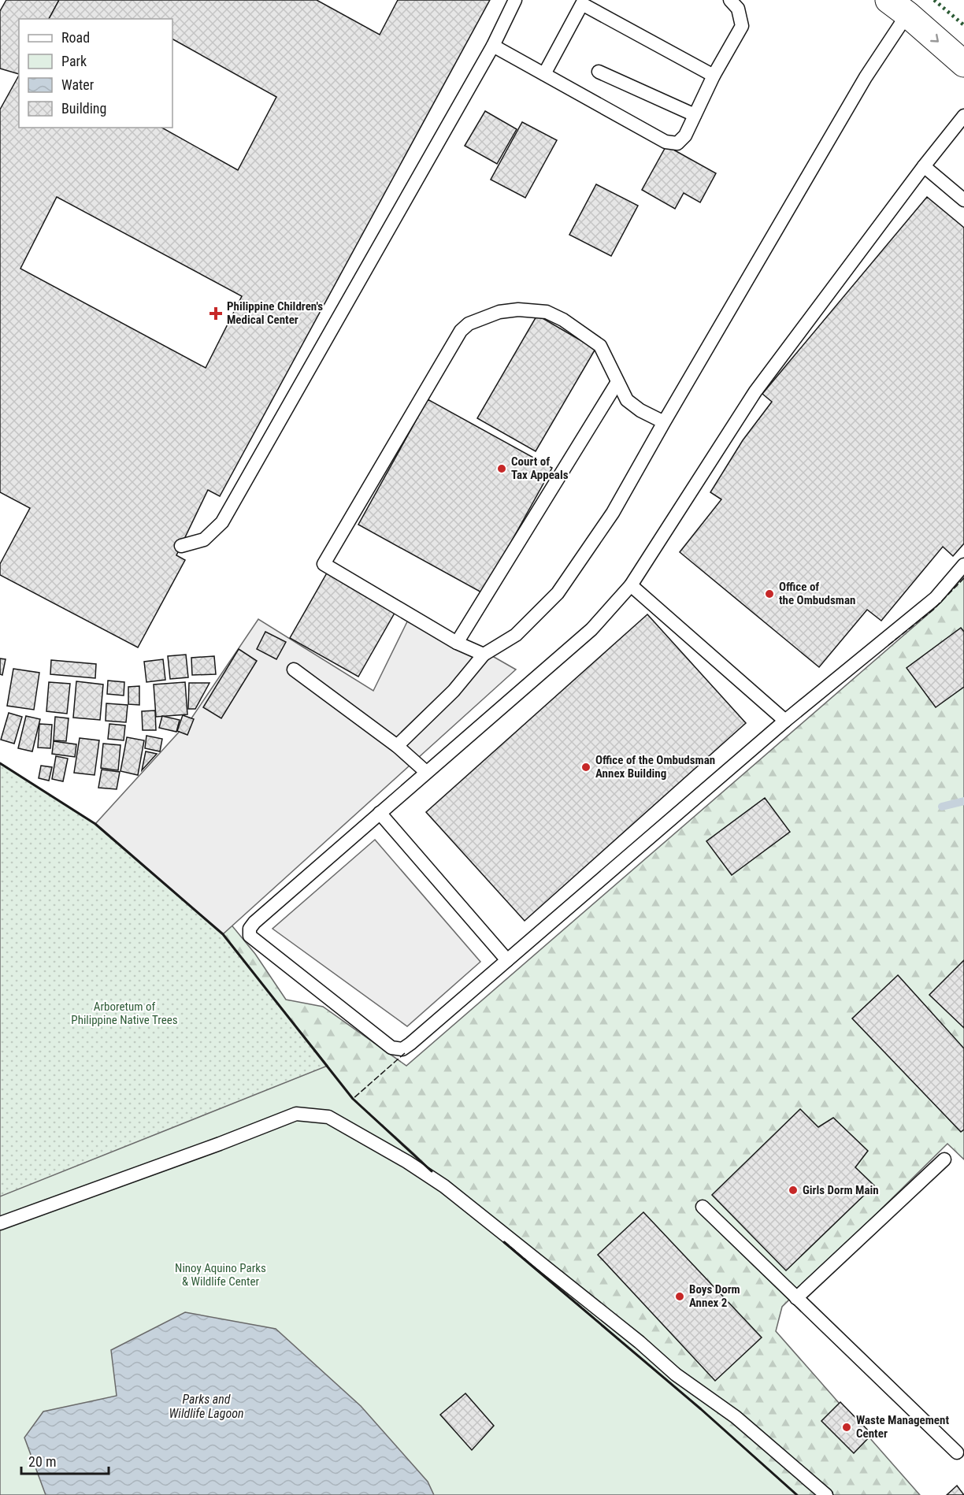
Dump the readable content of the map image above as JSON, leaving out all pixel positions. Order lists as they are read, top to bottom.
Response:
{
  "water": ["Parks and Wildlife Lagoon"],
  "parks": ["Arboretum of Philippine Native Trees", "Ninoy Aquino Parks & Wildlife Center"],
  "places": {
    "health": ["Philippine Children's Medical Center"],
    "other": [
      "Court of Tax Appeals",
      "Office of the Ombudsman",
      "Office of the Ombudsman Annex Building",
      "Girls Dorm Main",
      "Boys Dorm Annex 2",
      "Waste Management Center"
    ]
  },
  "legend": [
    "Road",
    "Park",
    "Water",
    "Building"
  ],
  "scale_bar": "20 m"
}
